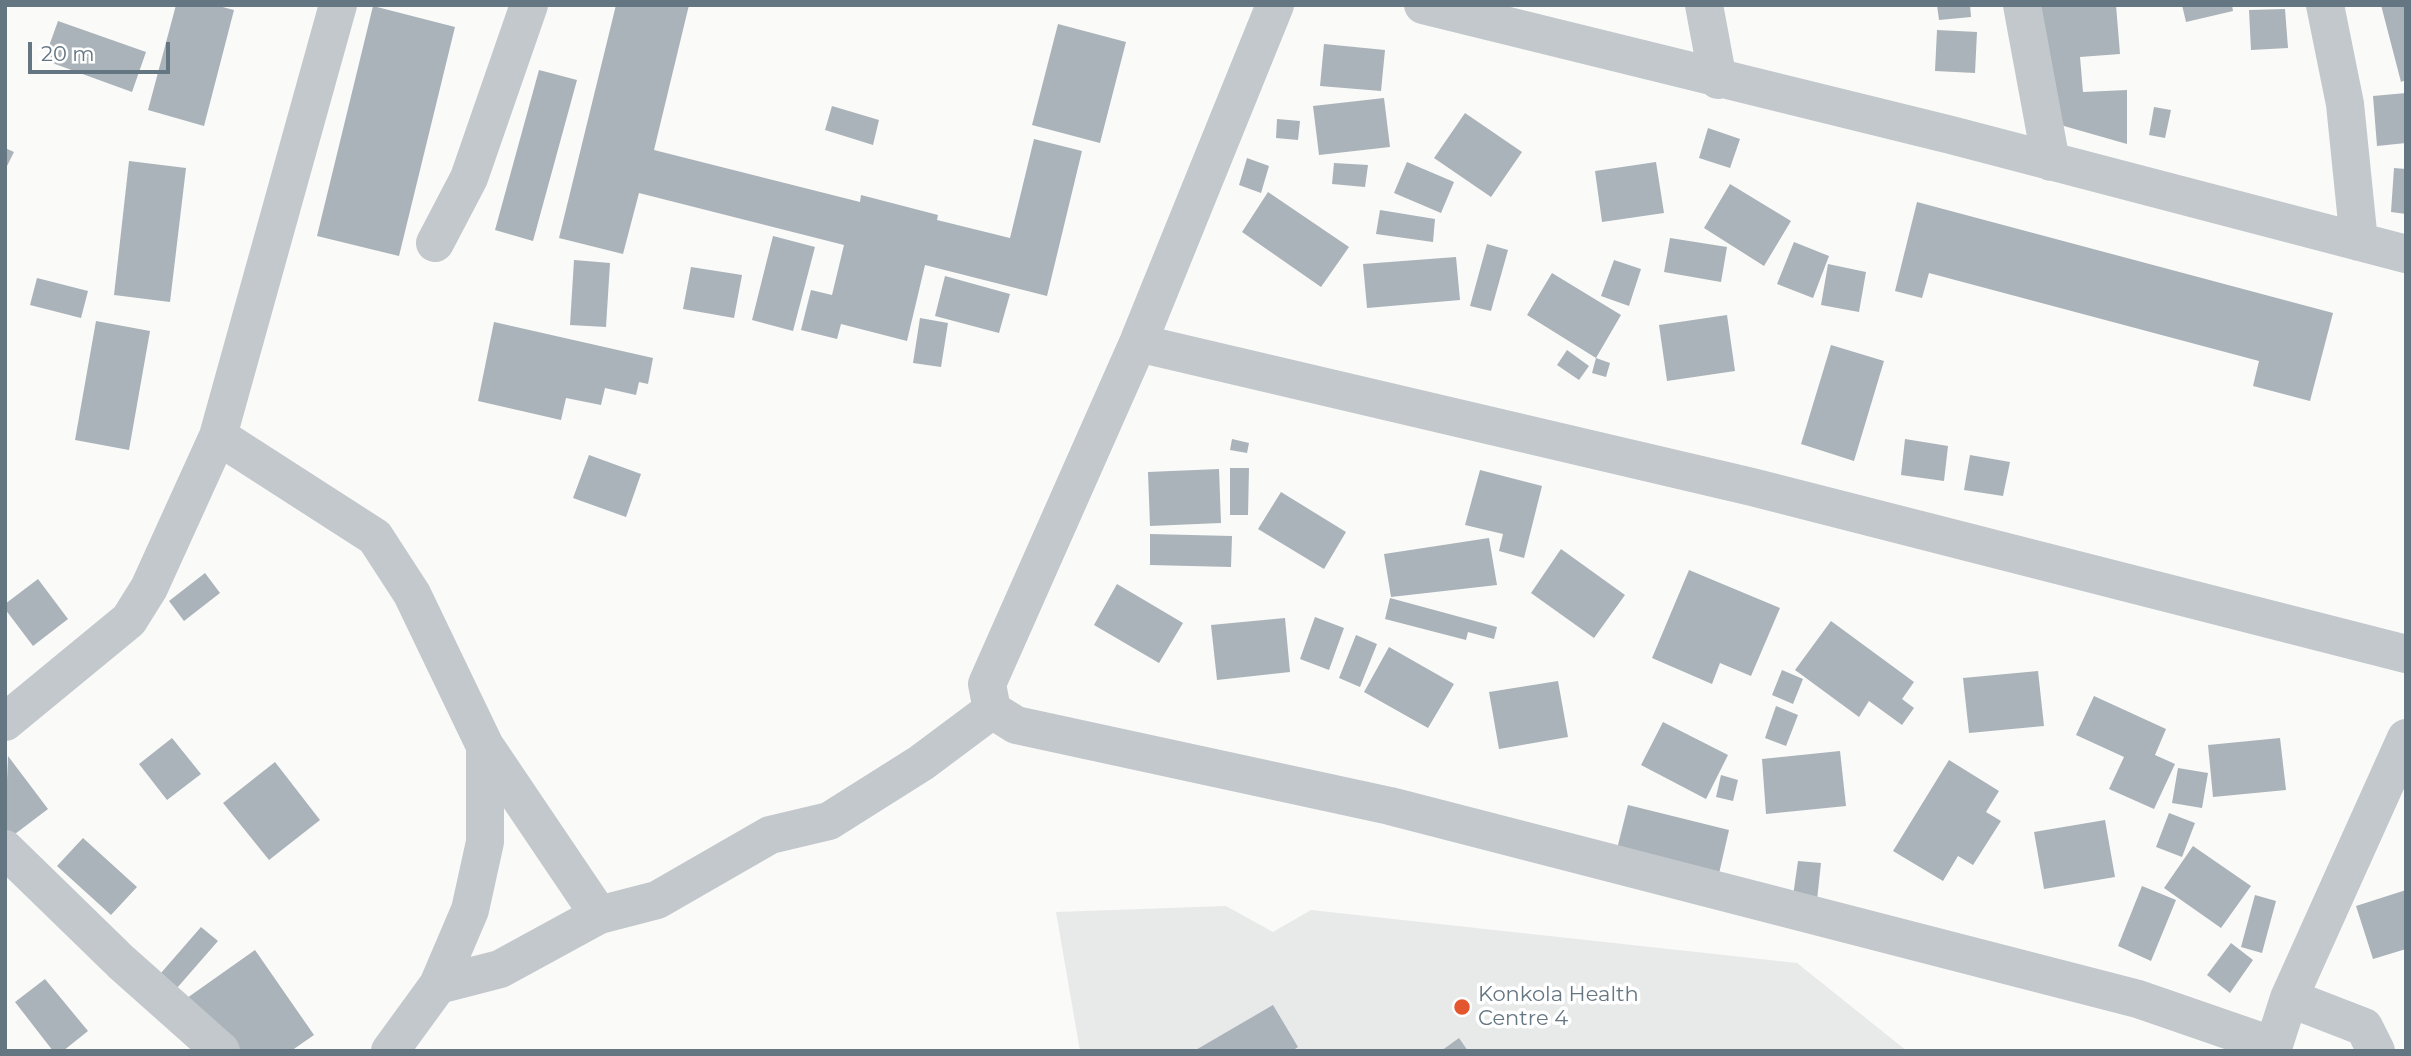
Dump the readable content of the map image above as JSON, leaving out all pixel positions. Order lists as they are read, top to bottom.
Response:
{
  "places": ["Konkola Health Centre 4"],
  "scale_bar": "20 m"
}
